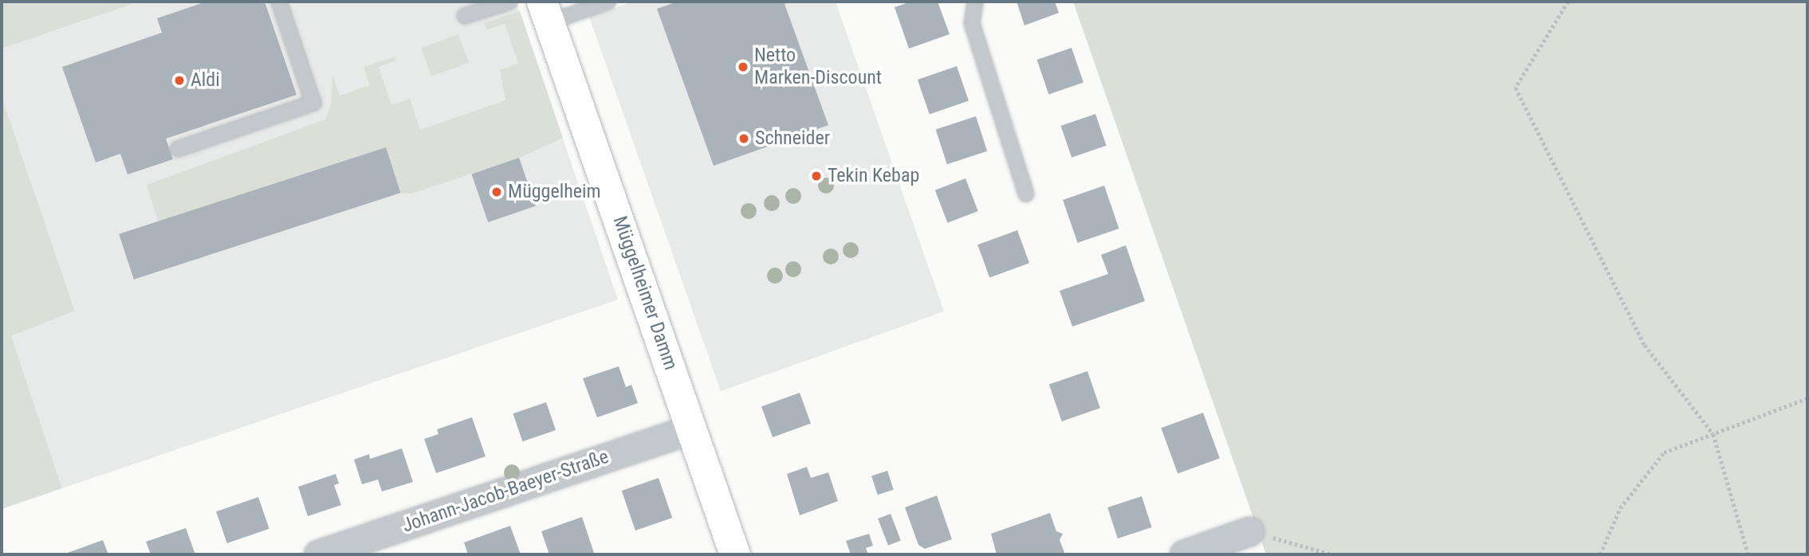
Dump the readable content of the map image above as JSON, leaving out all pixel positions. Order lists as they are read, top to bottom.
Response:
{
  "streets": {
    "main road": ["Müggelheimer Damm"],
    "street": ["Johann-Jacob-Baeyer-Straße"]
  },
  "crossings": [
    ["Müggelheimer Damm", "Johann-Jacob-Baeyer-Straße"]
  ],
  "places": [
    "Netto Marken-Discount",
    "Aldi",
    "Schneider",
    "Tekin Kebap",
    "Müggelheim"
  ]
}
